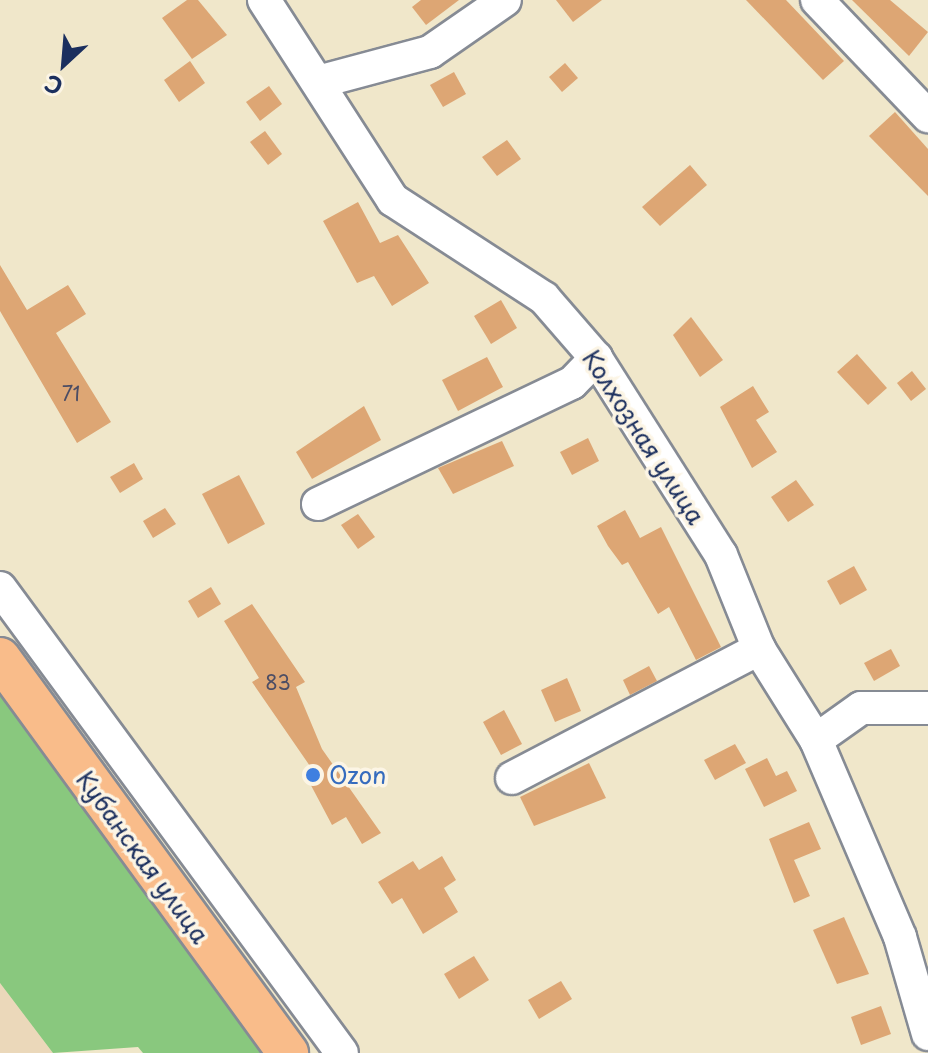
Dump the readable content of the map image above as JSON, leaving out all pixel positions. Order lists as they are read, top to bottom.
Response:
{
  "streets": {
    "main road": ["Кубанская улица"],
    "street": ["Колхозная улица"]
  },
  "places": ["Ozon"],
  "house_numbers": ["71", "83"],
  "north": "bottom left"
}
